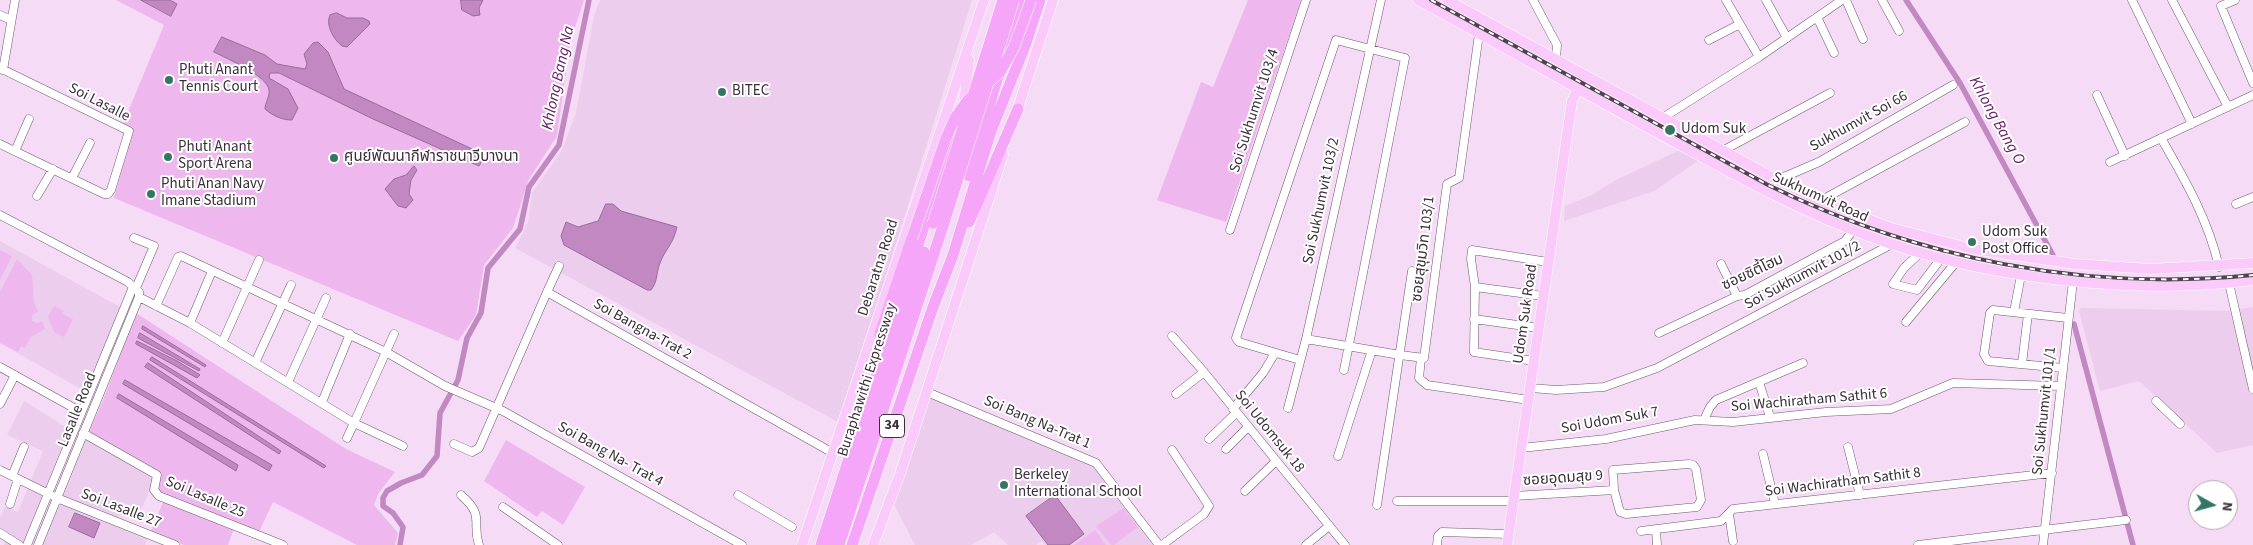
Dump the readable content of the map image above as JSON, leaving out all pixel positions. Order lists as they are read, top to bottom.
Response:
{
  "streets": {
    "highway": ["Buraphawithi Expressway", "34"],
    "main road": ["Sukhumvit Road", "Debaratna Road", "Udom Suk Road"],
    "street": [
      "Soi Lasalle",
      "Soi Sukhumvit 103/4",
      "Sukhumvit Soi 66",
      "Soi Sukhumvit 103/2",
      "ซอยสุขุมวิท 103/1",
      "ซอยซิตี้โฮม",
      "Soi Sukhumvit 101/2",
      "Soi Bangna-Trat 2",
      "Soi Wachiratham Sathit 6",
      "Lasalle Road",
      "Soi Sukhumvit 101/1",
      "Soi Udom Suk 7",
      "Soi Bang Na-Trat 1",
      "Soi Udomsuk 18",
      "Soi Bang Na- Trat 4",
      "ซอยอุดมสุข 9",
      "Soi Wachiratham Sathit 8",
      "Soi Lasalle 25",
      "Soi Lasalle 27"
    ]
  },
  "crossings": [
    ["Sukhumvit Soi 66", "Sukhumvit Road"],
    ["Sukhumvit Road", "ซอยสุขุมวิท 103/1"],
    ["Sukhumvit Road", "ซอยซิตี้โฮม"],
    ["Sukhumvit Road", "Soi Sukhumvit 101/2"],
    ["Sukhumvit Road", "Udom Suk Road"],
    ["Sukhumvit Road", "Soi Sukhumvit 101/1"],
    ["Debaratna Road", "Soi Bangna-Trat 2"],
    ["Soi Sukhumvit 101/2", "Udom Suk Road"],
    ["Udom Suk Road", "Soi Udom Suk 7"],
    ["Udom Suk Road", "ซอยอุดมสุข 9"],
    ["Soi Wachiratham Sathit 6", "Soi Sukhumvit 101/1"],
    ["Soi Wachiratham Sathit 6", "Soi Udom Suk 7"],
    ["Lasalle Road", "Soi Lasalle 25"],
    ["Lasalle Road", "Soi Lasalle 27"],
    ["Soi Sukhumvit 101/1", "Soi Wachiratham Sathit 8"],
    ["Soi Bang Na-Trat 1", "34"]
  ],
  "water": ["Khlong Bang Na", "Khlong Bang O"],
  "places": [
    "Phuti Anant Tennis Court",
    "BITEC",
    "Udom Suk",
    "Phuti Anant Sport Arena",
    "ศูนย์พัฒนากีฬาราชนาวีบางนา",
    "Phuti Anan Navy Imane Stadium",
    "Udom Suk Post Office",
    "Berkeley International School"
  ],
  "north": "right"
}
